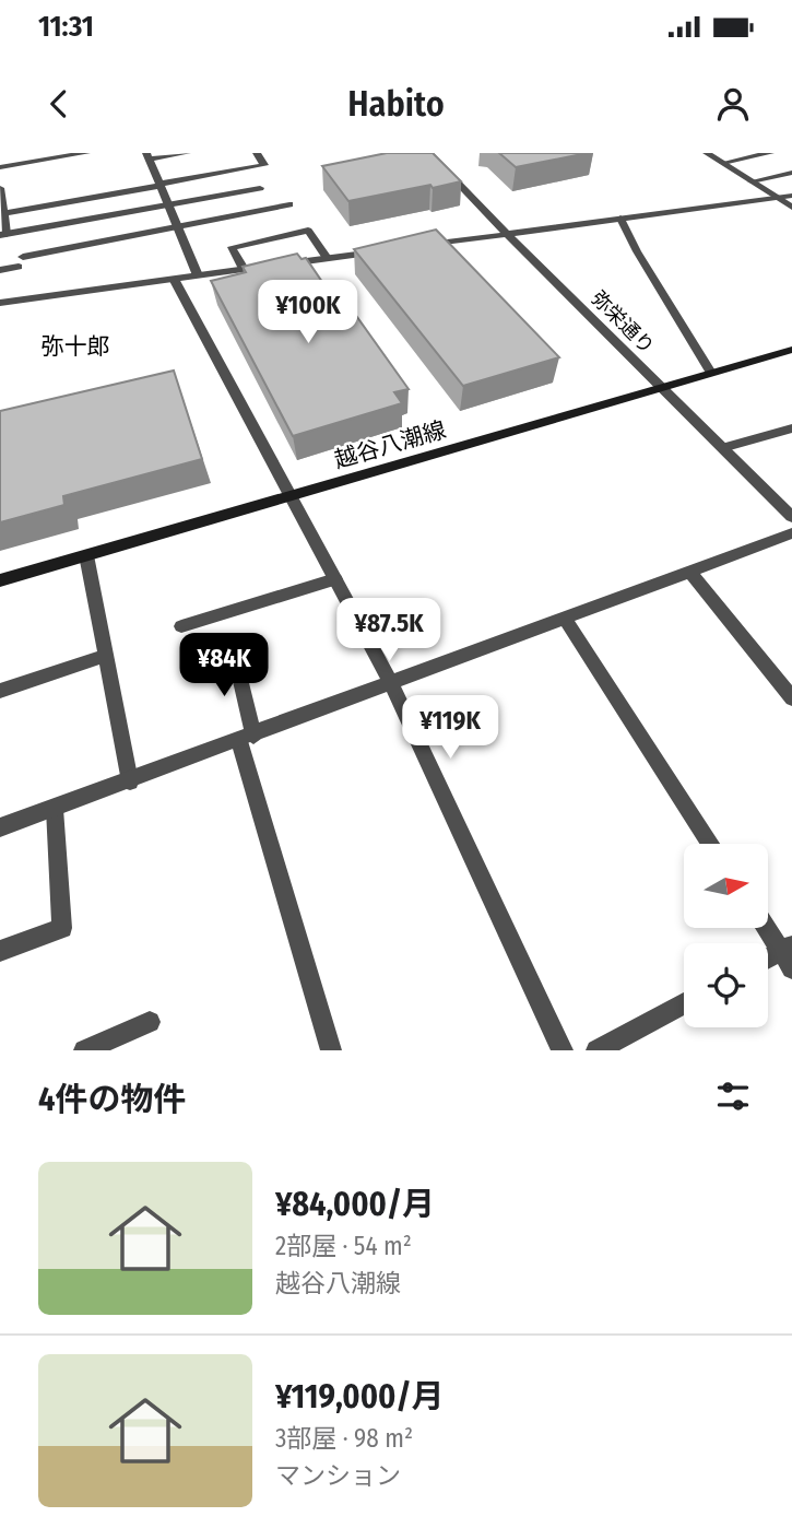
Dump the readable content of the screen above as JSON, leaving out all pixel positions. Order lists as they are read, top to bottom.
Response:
{
  "streets": {
    "main road": ["越谷八潮線"],
    "street": ["弥栄通り"]
  },
  "crossings": [
    ["弥栄通り", "越谷八潮線"]
  ],
  "districts": ["弥十郎"],
  "north": "right",
  "page": {
    "status": "11:31",
    "header": "Habito",
    "price": [
      "¥100K",
      "¥87.5K",
      "¥84K",
      "¥119K"
    ],
    "heading": "4件の物件",
    "list": [
      {
        "name": "¥84,000/月",
        "note": "2部屋 · 54 m² · 越谷八潮線"
      },
      {
        "name": "¥119,000/月",
        "note": "3部屋 · 98 m² · マンション"
      }
    ]
  }
}
